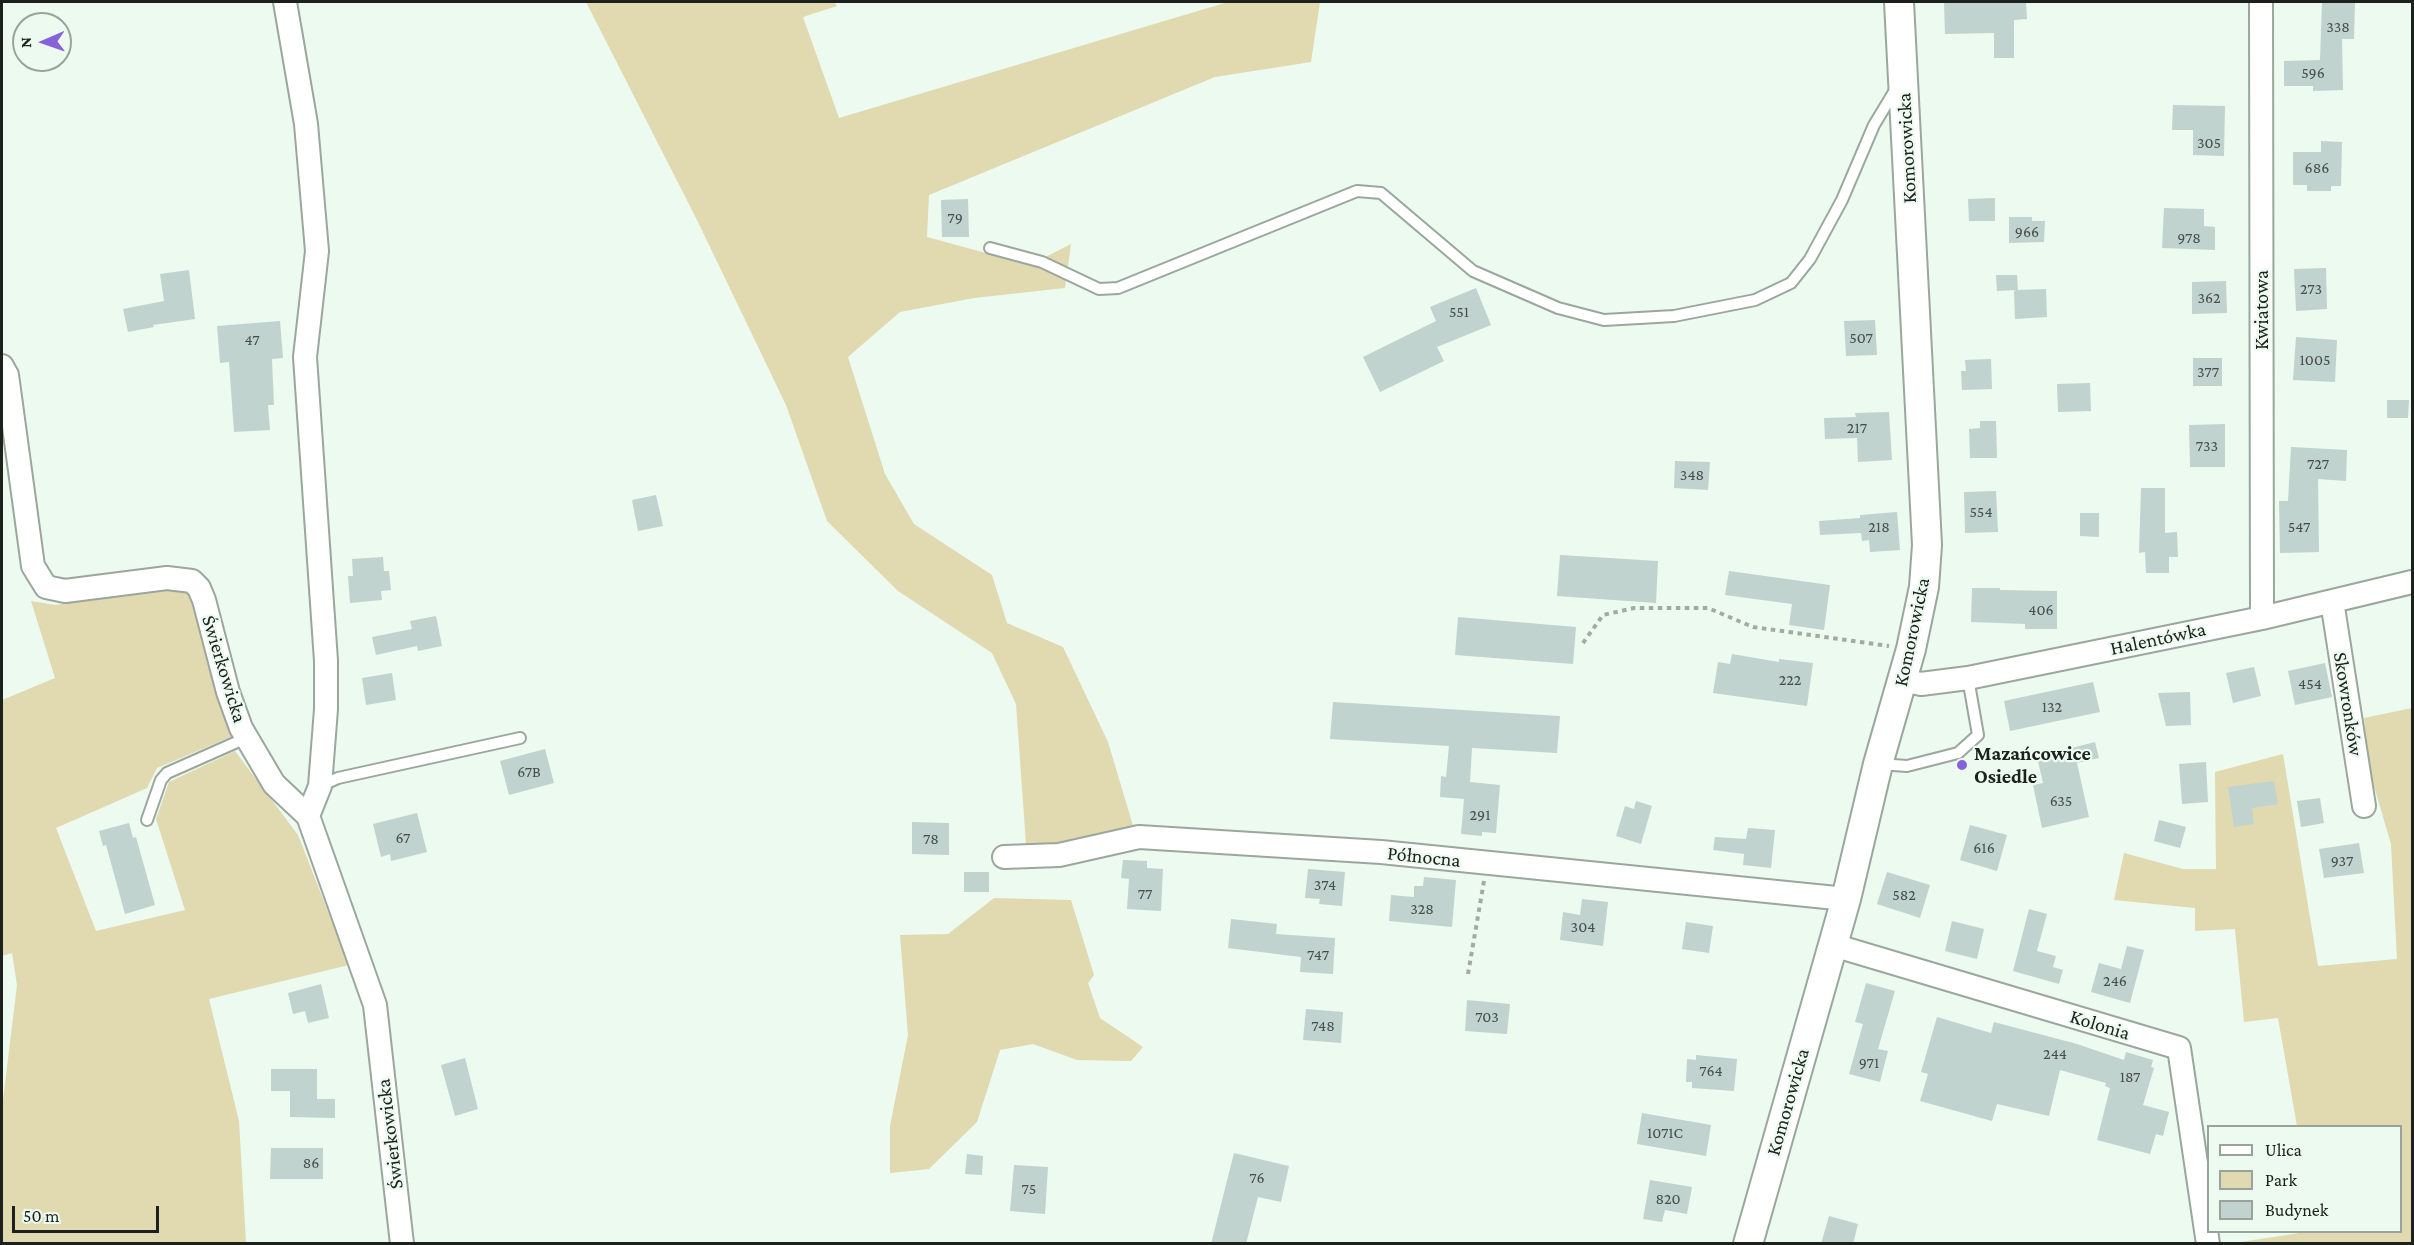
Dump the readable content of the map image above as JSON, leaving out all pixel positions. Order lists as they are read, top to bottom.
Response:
{
  "streets": {
    "street": [
      "Komorowicka",
      "Kwiatowa",
      "Halentówka",
      "Świerkowicka",
      "Skowronków",
      "Północna",
      "Kolonia"
    ]
  },
  "crossings": [
    ["Komorowicka", "Halentówka"],
    ["Komorowicka", "Północna"],
    ["Komorowicka", "Kolonia"],
    ["Kwiatowa", "Halentówka"],
    ["Halentówka", "Skowronków"]
  ],
  "places": ["Mazańcowice Osiedle"],
  "house_numbers": [
    "338",
    "596",
    "305",
    "686",
    "79",
    "966",
    "978",
    "273",
    "362",
    "551",
    "507",
    "47",
    "1005",
    "377",
    "217",
    "733",
    "727",
    "348",
    "554",
    "218",
    "547",
    "406",
    "222",
    "454",
    "132",
    "67B",
    "635",
    "291",
    "67",
    "78",
    "616",
    "937",
    "374",
    "77",
    "582",
    "328",
    "304",
    "747",
    "246",
    "703",
    "748",
    "244",
    "971",
    "764",
    "187",
    "1071C",
    "86",
    "76",
    "75",
    "820"
  ],
  "legend": ["Ulica", "Park", "Budynek"],
  "scale_bar": "50 m",
  "north": "left"
}
